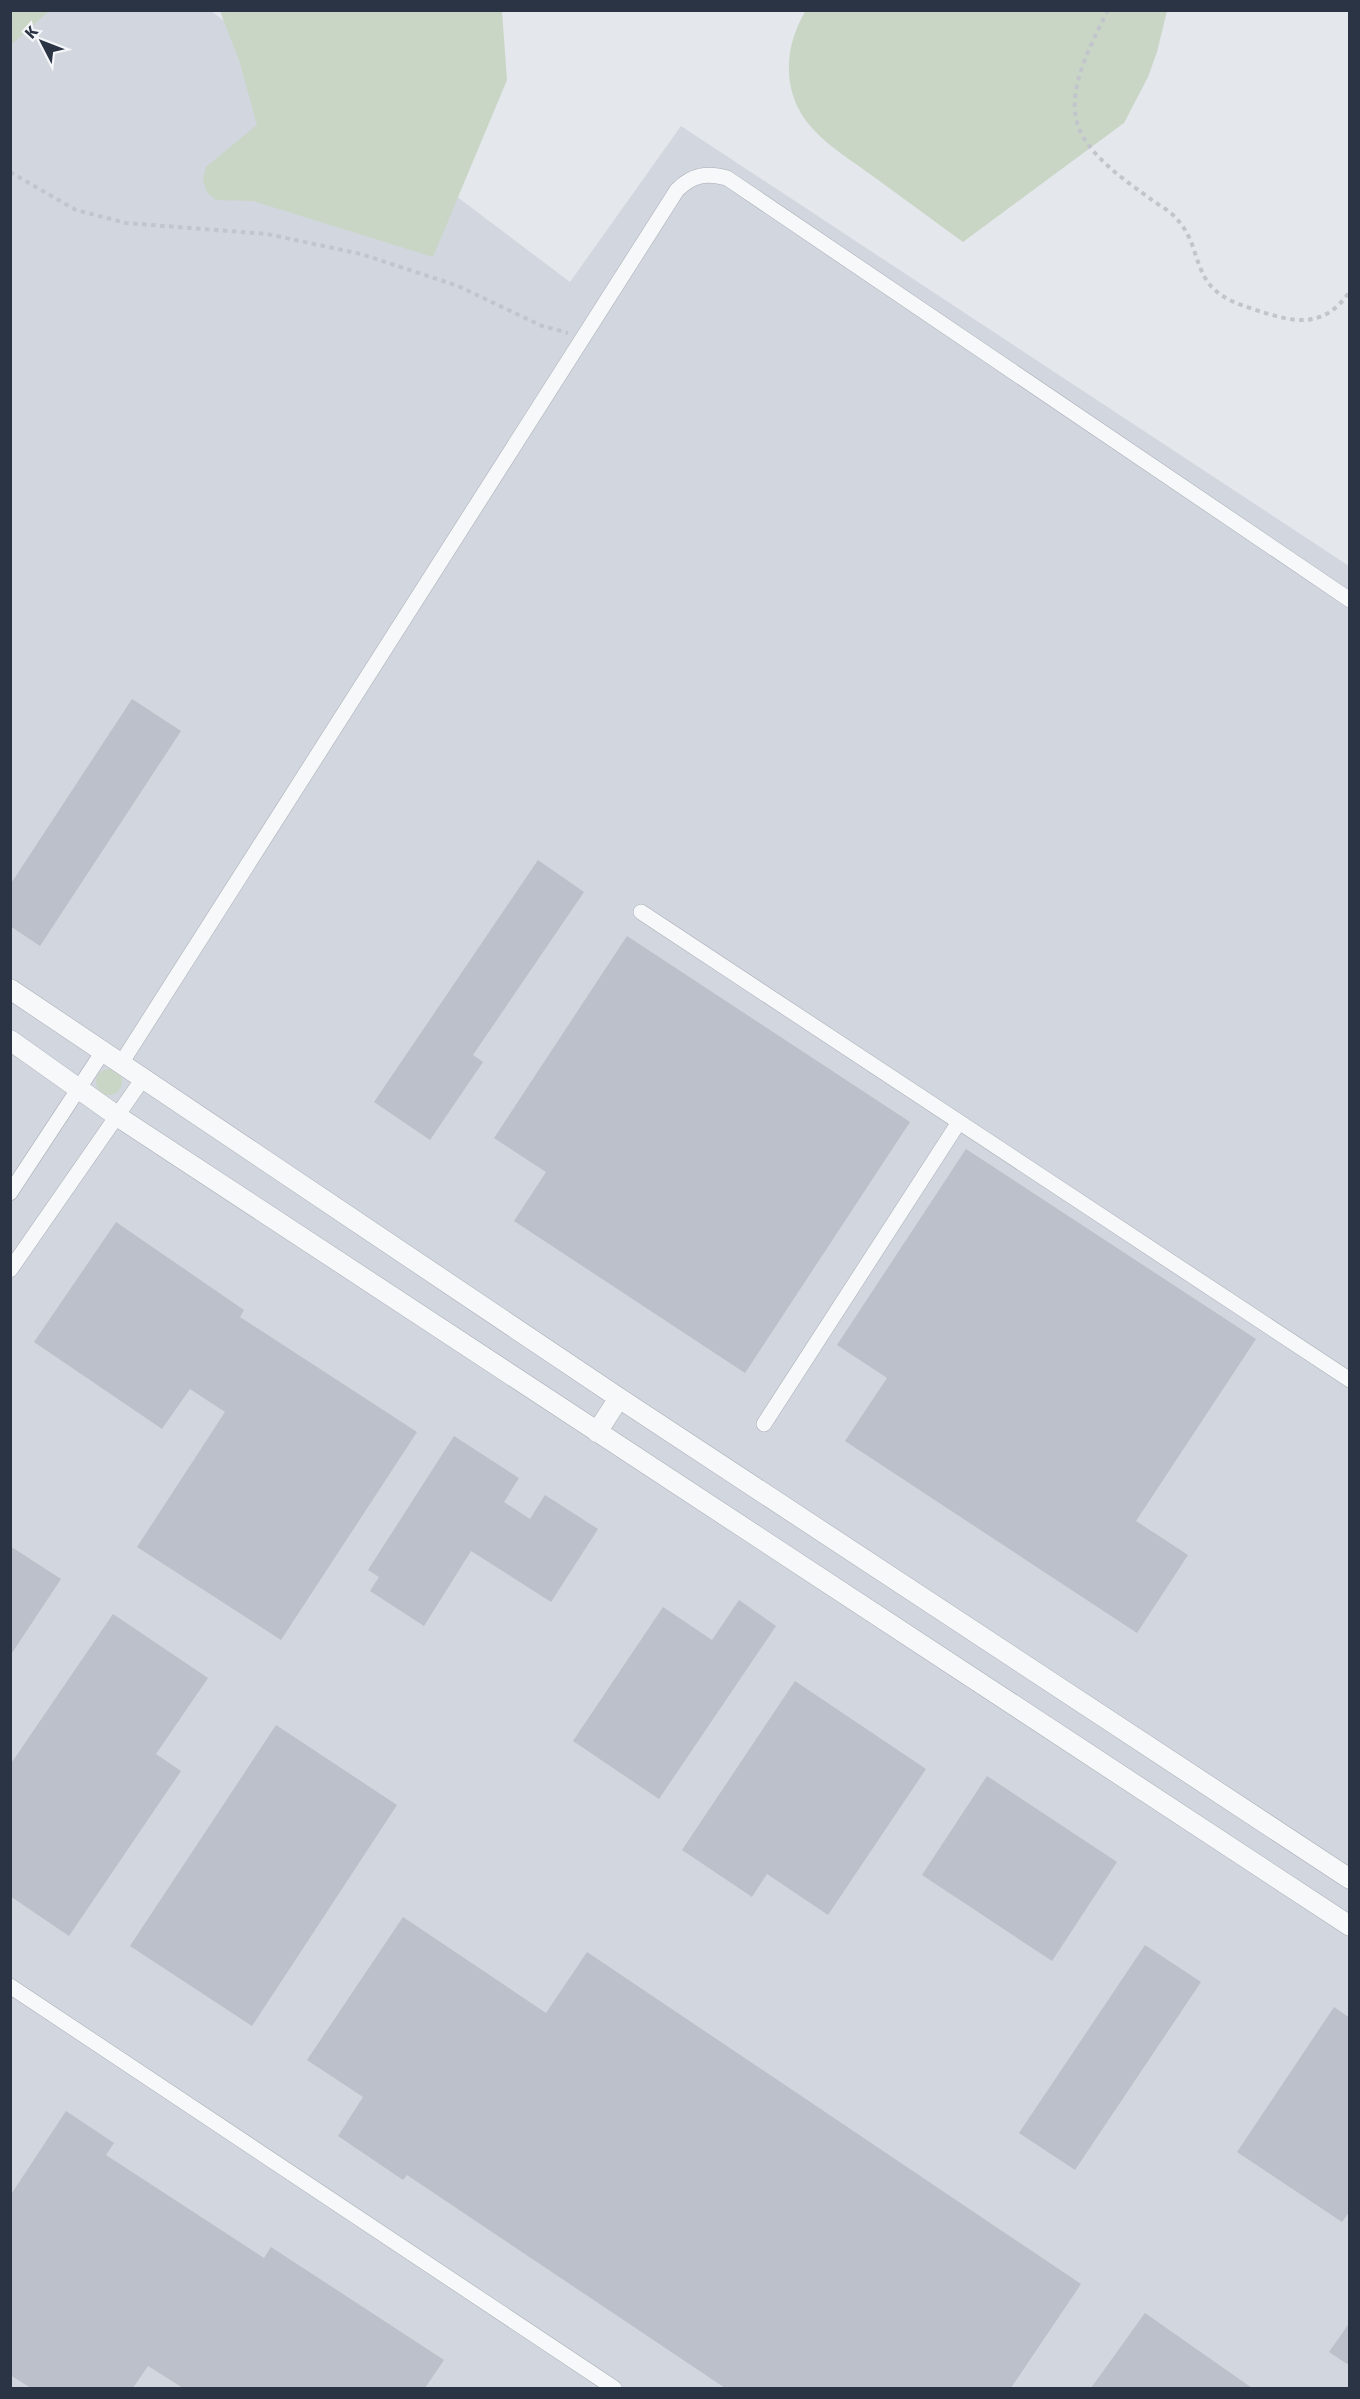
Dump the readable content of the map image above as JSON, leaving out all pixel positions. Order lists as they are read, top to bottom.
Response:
{
  "north": "top left"
}
